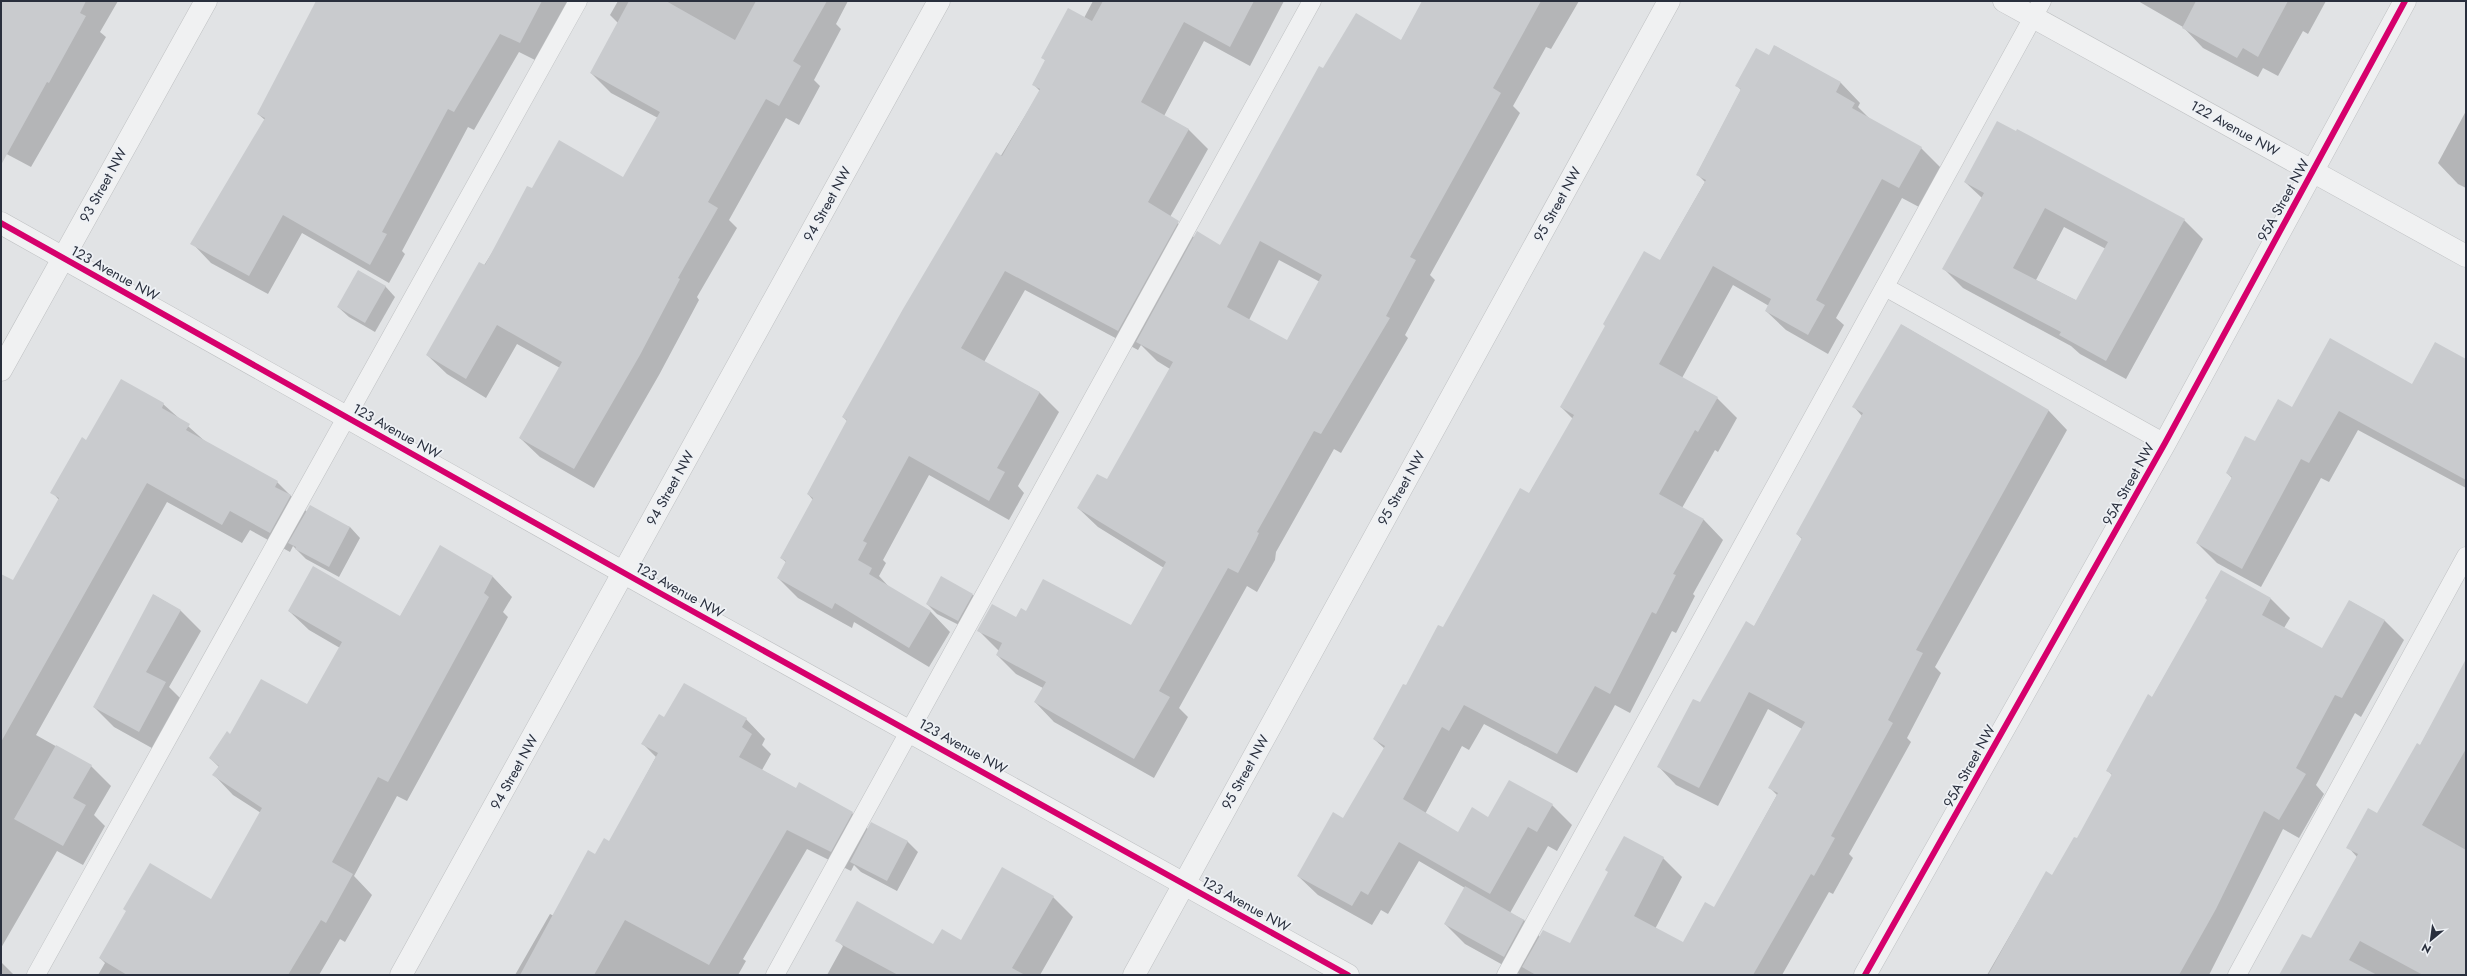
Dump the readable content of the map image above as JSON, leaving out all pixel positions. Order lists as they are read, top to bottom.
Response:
{
  "streets": {
    "street": [
      "122 Avenue NW",
      "93 Street NW",
      "95A Street NW",
      "94 Street NW",
      "95 Street NW",
      "123 Avenue NW"
    ]
  },
  "crossings": [
    ["122 Avenue NW", "95A Street NW"],
    ["93 Street NW", "123 Avenue NW"],
    ["94 Street NW", "123 Avenue NW"],
    ["95 Street NW", "123 Avenue NW"]
  ],
  "north": "bottom left"
}
